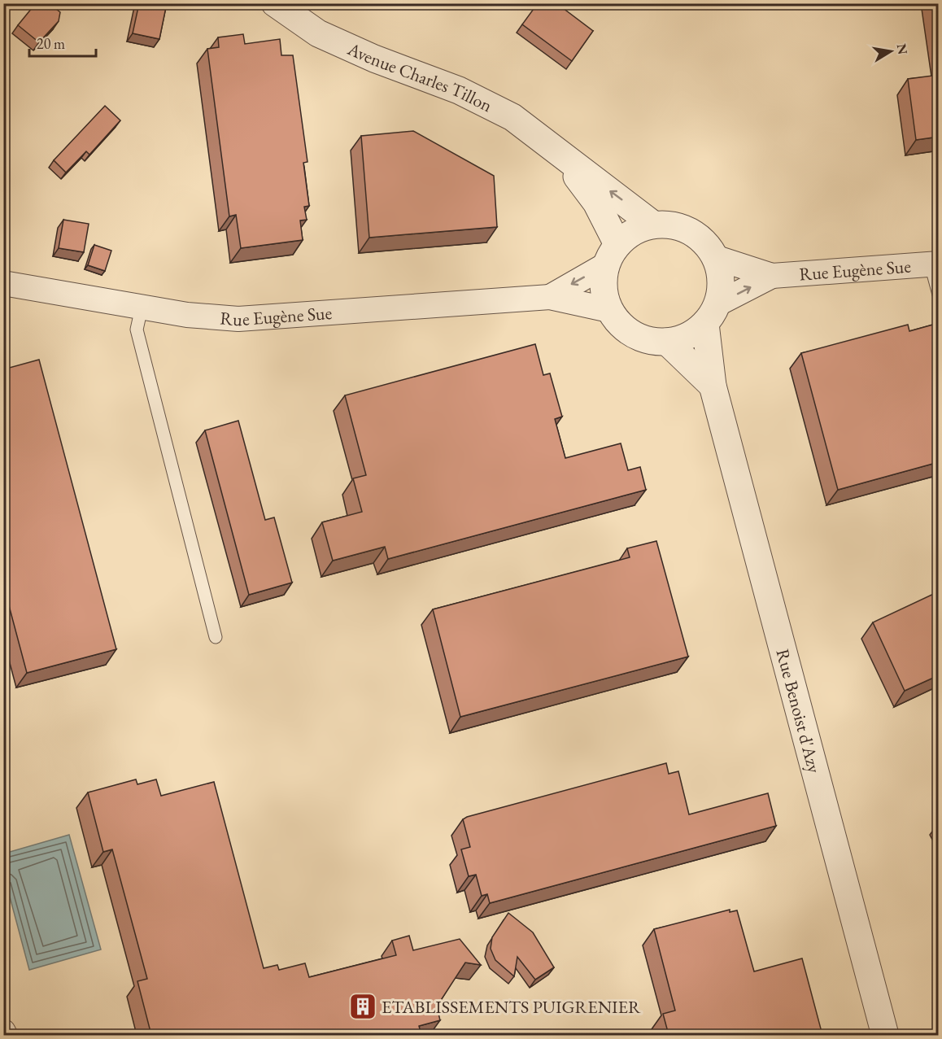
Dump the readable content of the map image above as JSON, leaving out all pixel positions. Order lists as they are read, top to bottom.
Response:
{
  "streets": {
    "street": ["Avenue Charles Tillon", "Rue Eugène Sue", "Rue Benoist d'Azy"]
  },
  "crossings": [
    ["Avenue Charles Tillon", "Rue Eugène Sue"],
    ["Avenue Charles Tillon", "Rue Benoist d'Azy"],
    ["Rue Eugène Sue", "Rue Benoist d'Azy"]
  ],
  "places": {
    "building": ["ETABLISSEMENTS PUIGRENIER"]
  },
  "scale_bar": "20 m",
  "north": "right"
}
